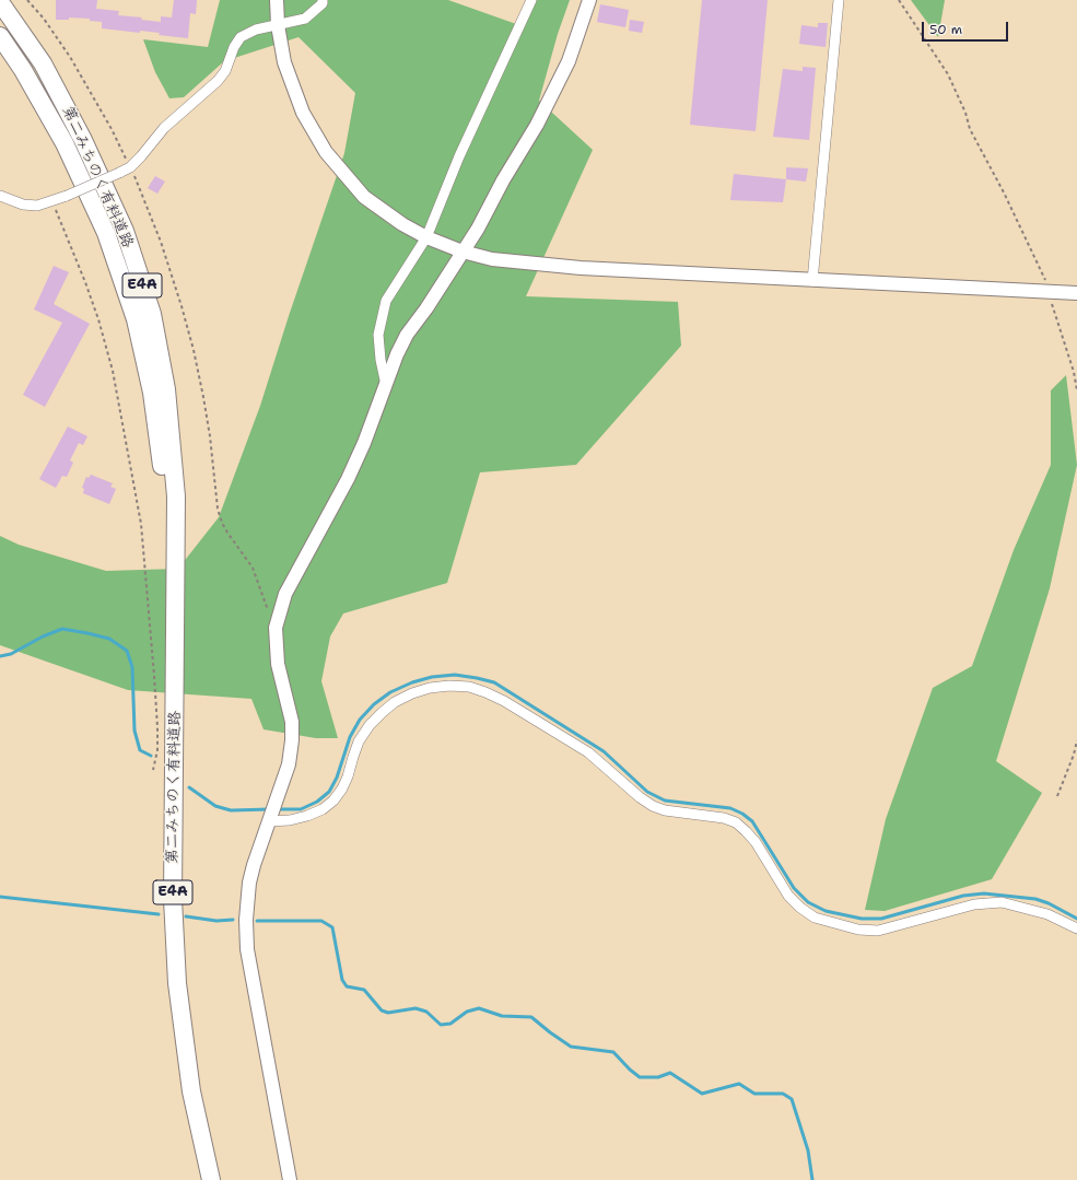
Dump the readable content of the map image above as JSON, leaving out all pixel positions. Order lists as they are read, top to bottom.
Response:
{
  "streets": {
    "highway": ["第二みちのく有料道路", "E4A"]
  },
  "scale_bar": "50 m"
}
